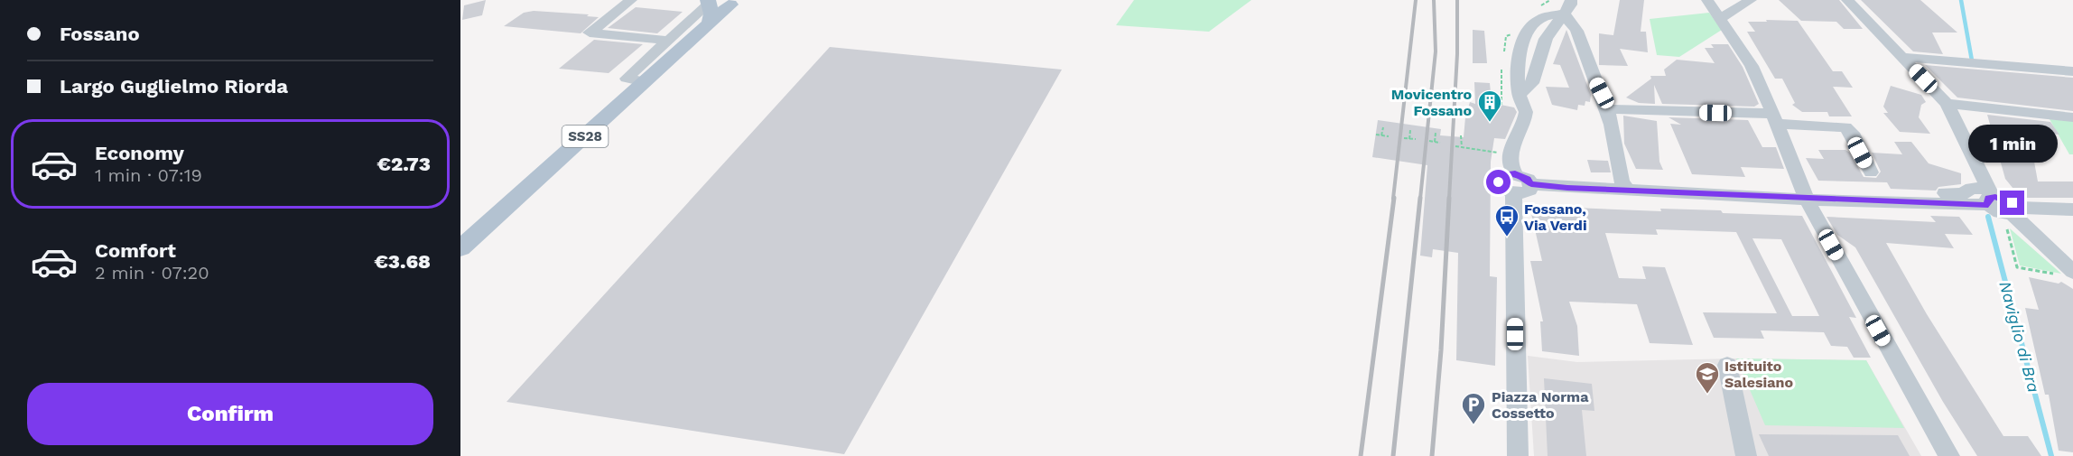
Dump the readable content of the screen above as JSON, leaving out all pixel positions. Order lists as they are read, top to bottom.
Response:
{
  "streets": {
    "main road": ["SS28"]
  },
  "water": ["Naviglio di Bra"],
  "places": {
    "building": ["Movicentro Fossano"],
    "bus stop": ["Fossano, Via Verdi"],
    "school or university": ["Istituito Salesiano"],
    "parking": ["Piazza Norma Cossetto"]
  },
  "page": {
    "banner": ["Fossano", "Largo Guglielmo Riorda"],
    "list": [
      {
        "name": "Economy",
        "note": "1 min · 07:19",
        "value": "€2.73"
      },
      {
        "name": "Comfort",
        "note": "2 min · 07:20",
        "value": "€3.68"
      }
    ],
    "bubble": "1 min",
    "buttons": "Confirm"
  }
}
